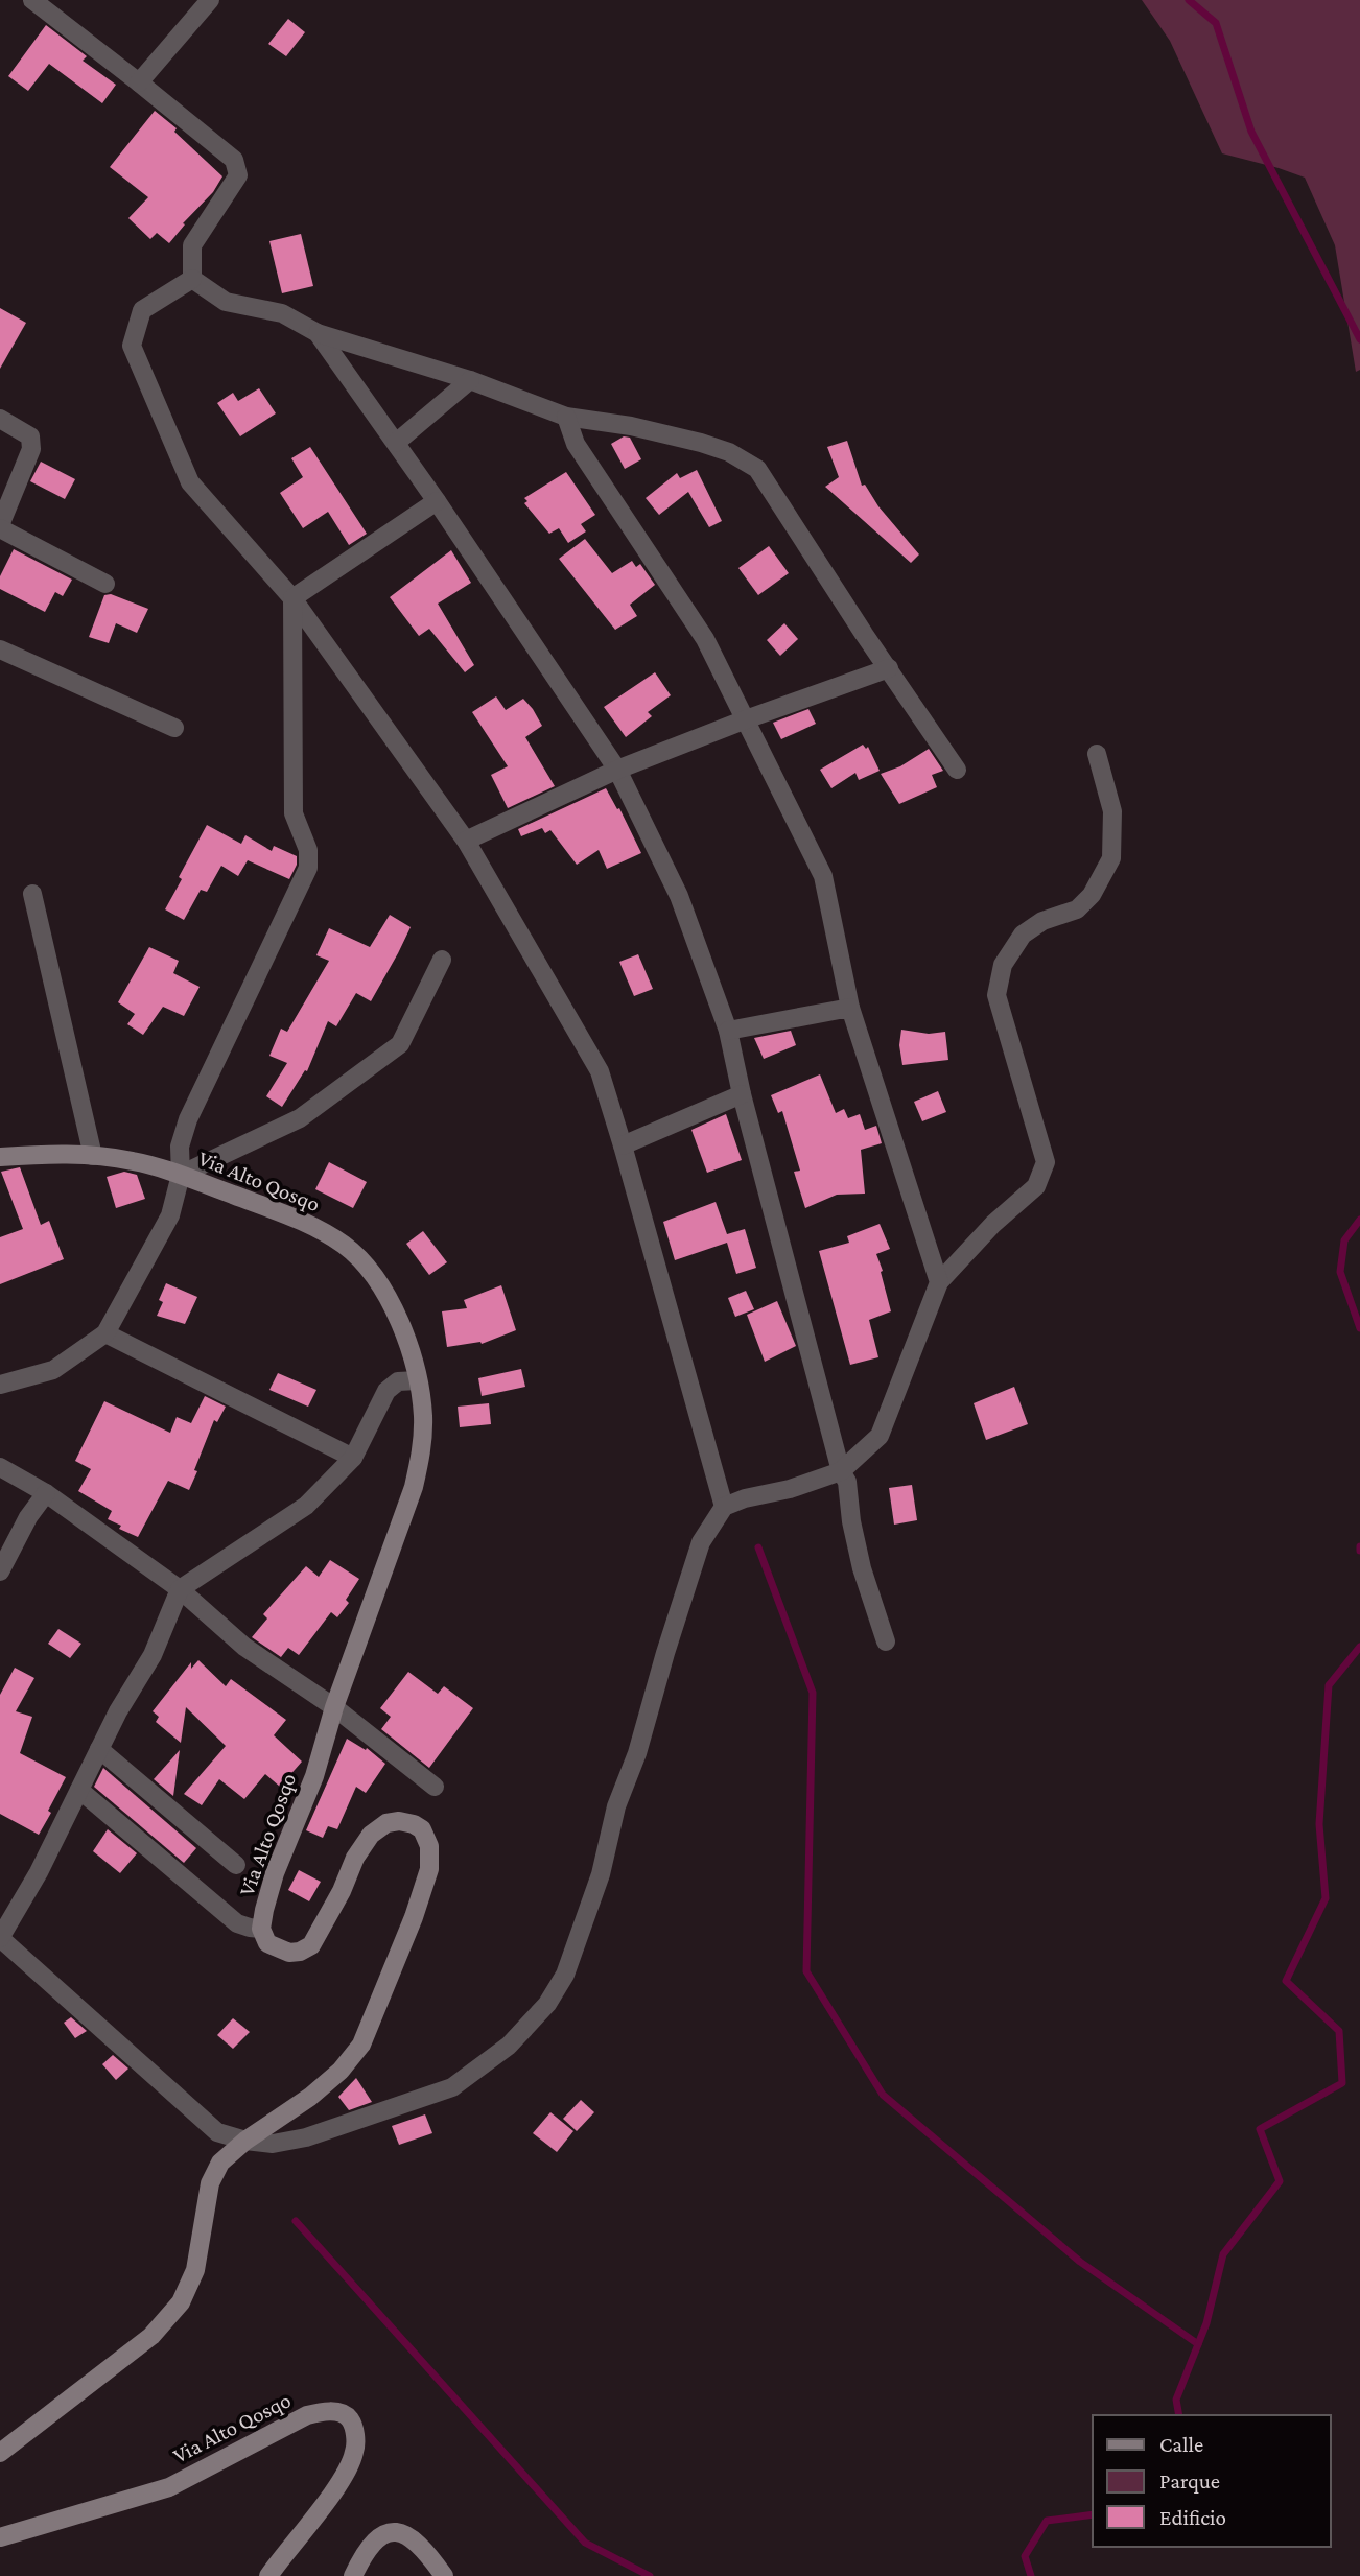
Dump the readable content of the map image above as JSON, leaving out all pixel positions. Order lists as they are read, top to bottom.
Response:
{
  "streets": {
    "street": ["Via Alto Qosqo"]
  },
  "legend": ["Calle", "Parque", "Edificio"]
}
